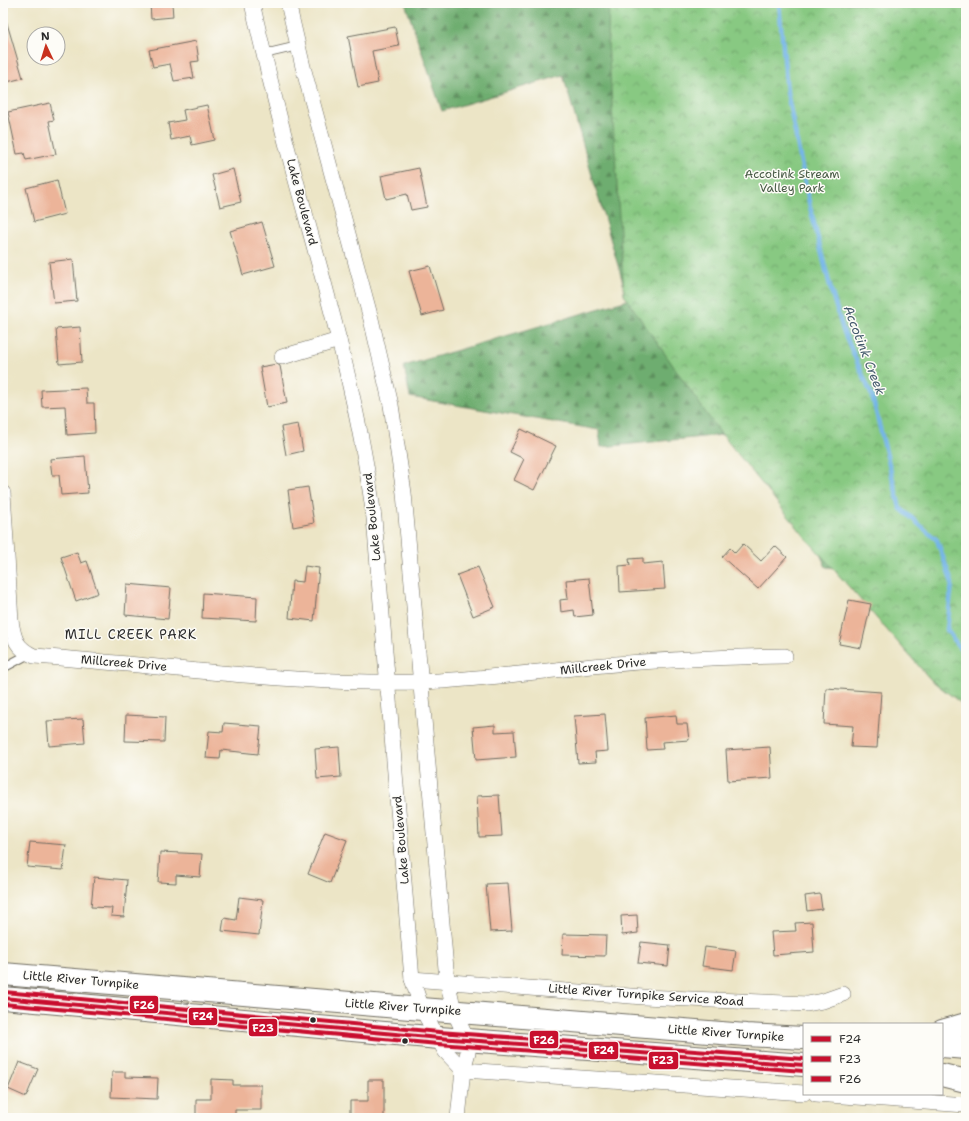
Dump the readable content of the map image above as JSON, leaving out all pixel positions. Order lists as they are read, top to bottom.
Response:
{
  "streets": {
    "main road": ["Little River Turnpike"],
    "street": ["Lake Boulevard", "Millcreek Drive", "Little River Turnpike Service Road"]
  },
  "crossings": [
    ["Lake Boulevard", "Millcreek Drive"],
    ["Lake Boulevard", "Little River Turnpike"],
    ["Lake Boulevard", "Little River Turnpike Service Road"]
  ],
  "districts": ["MILL CREEK PARK"],
  "water": ["Accotink Creek"],
  "parks": ["Accotink Stream Valley Park"],
  "lines": ["transit line F26", "transit line F24", "transit line F23"],
  "legend": ["F24", "F23", "F26"],
  "north": "top"
}
